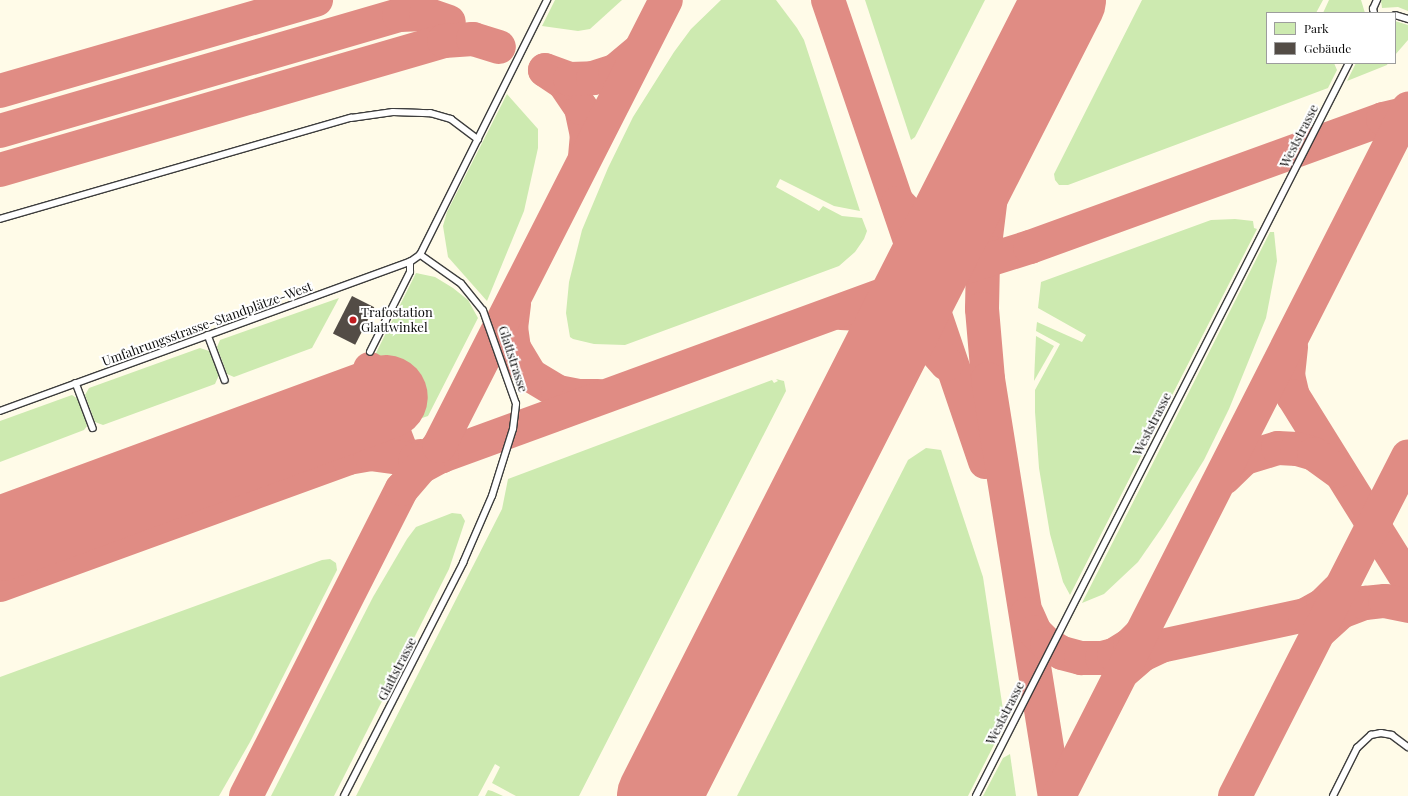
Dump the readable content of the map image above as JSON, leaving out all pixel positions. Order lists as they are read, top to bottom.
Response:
{
  "streets": {
    "lane": ["Weststrasse", "Umfahrungsstrasse-Standplätze-West", "Glattstrasse"]
  },
  "crossings": [
    ["Umfahrungsstrasse-Standplätze-West", "Glattstrasse"]
  ],
  "places": ["Trafostation Glattwinkel"],
  "legend": ["Park", "Gebäude"]
}
